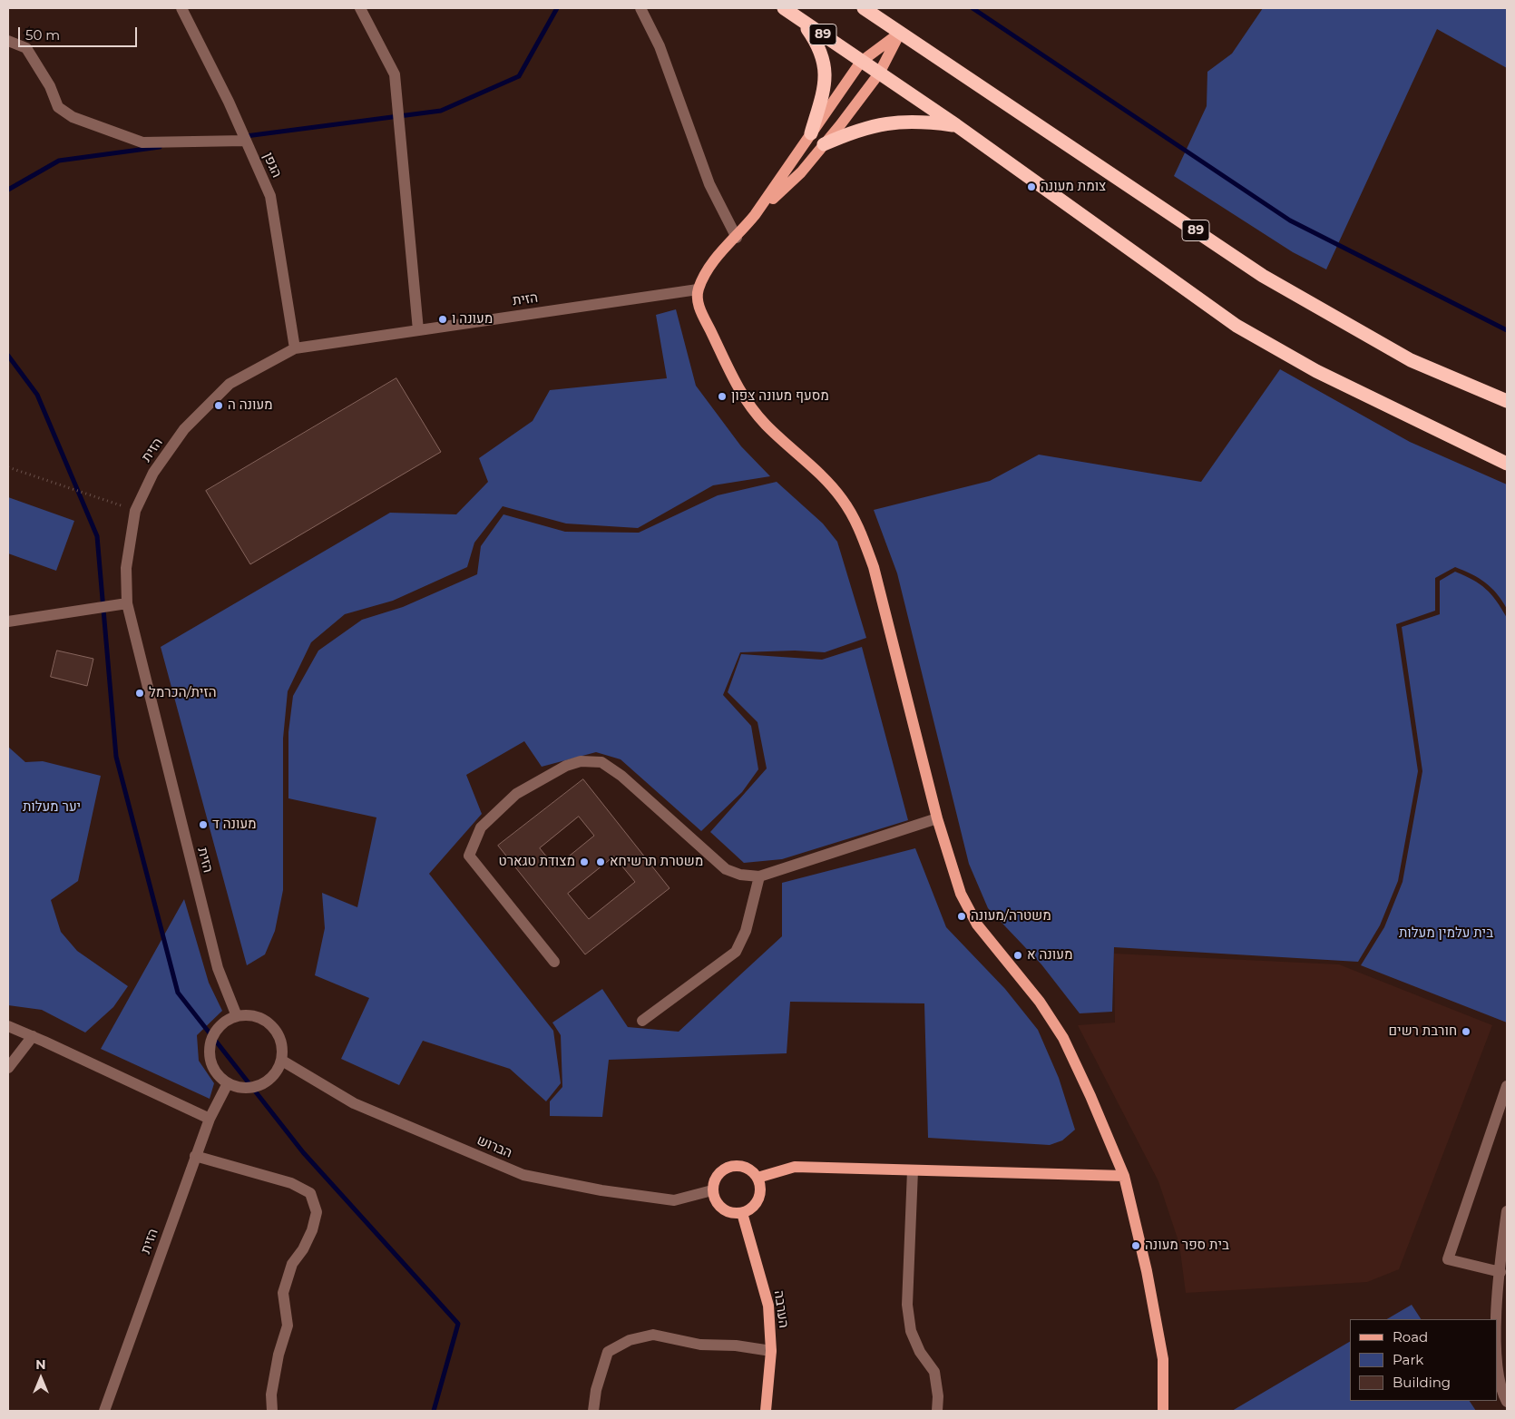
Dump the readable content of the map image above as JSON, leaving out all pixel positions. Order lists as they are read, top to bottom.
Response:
{
  "streets": {
    "highway": ["89"],
    "main road": ["הערבה"],
    "street": ["הגפן", "הזית", "הברוש"]
  },
  "crossings": [
    ["הגפן", "הזית"],
    ["הזית", "הברוש"],
    ["הברוש", "הערבה"]
  ],
  "parks": ["יער מעלות", "בית עלמין מעלות"],
  "places": [
    "צומת מעונה",
    "מעונה ו",
    "מסעף מעונה צפון",
    "מעונה ה",
    "הזית/הכרמל",
    "מעונה ד",
    "מצודת טגארט",
    "משטרת תרשיחא",
    "משטרה/מעונה",
    "מעונה א",
    "חורבת רשים",
    "בית ספר מעונה"
  ],
  "legend": ["Road", "Park", "Building"],
  "scale_bar": "50 m",
  "north": "top"
}
